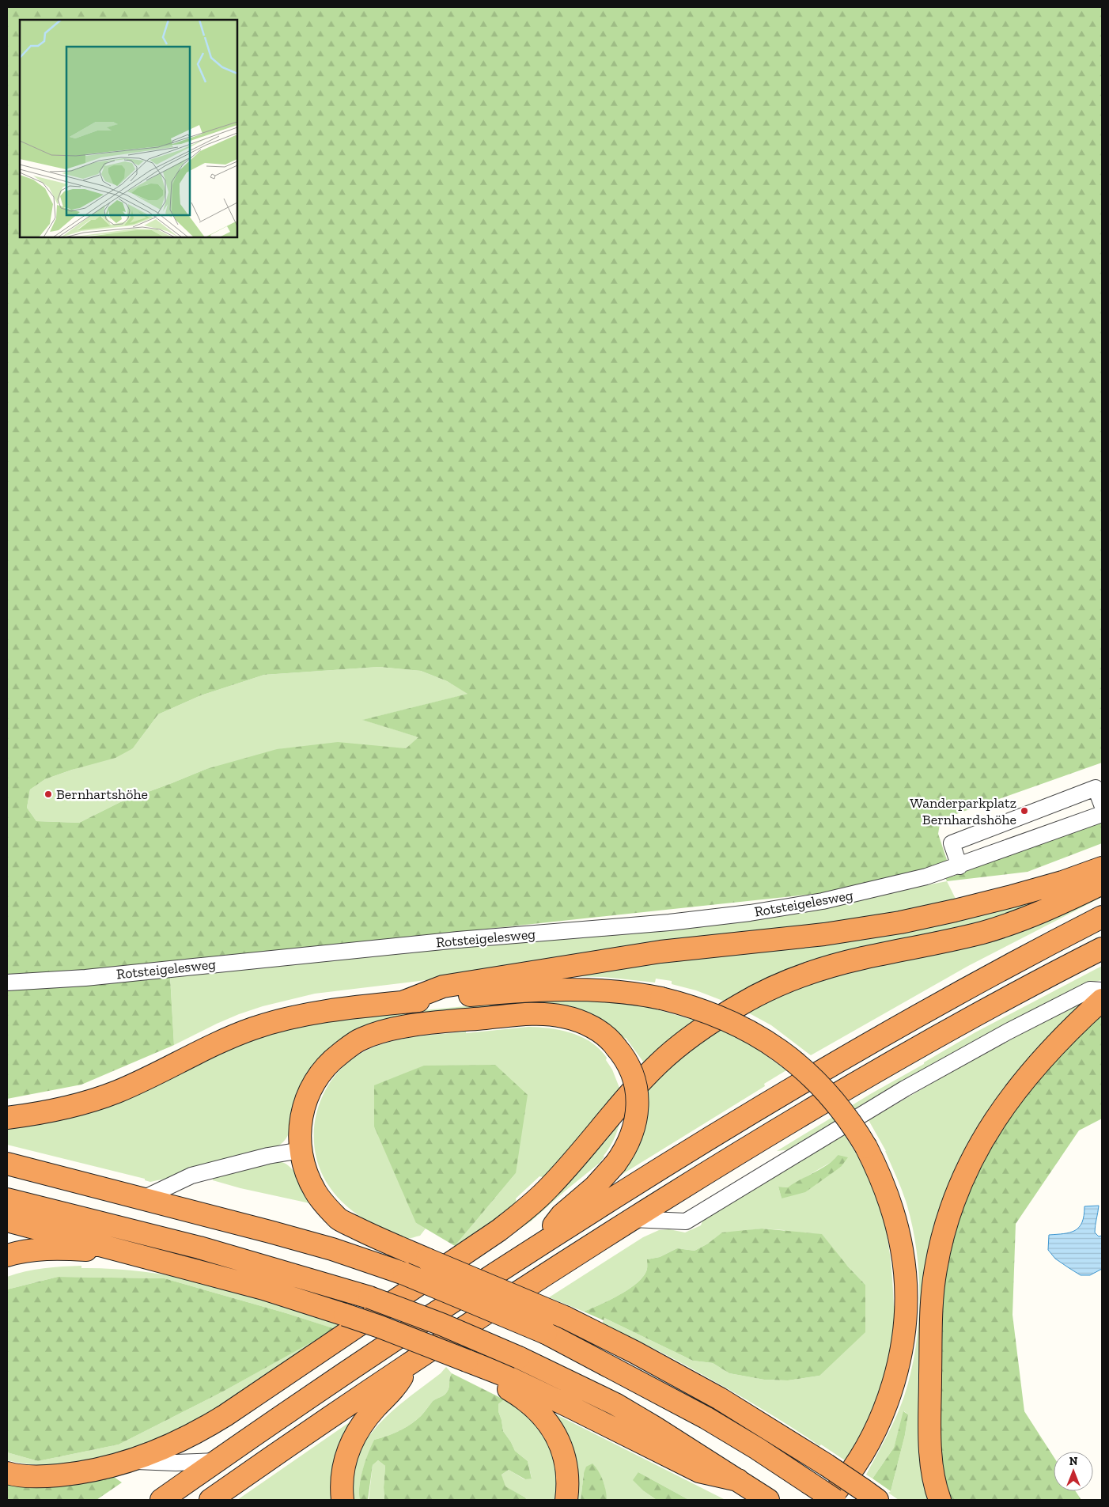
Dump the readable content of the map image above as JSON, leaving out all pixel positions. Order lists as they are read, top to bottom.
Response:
{
  "streets": {
    "lane": ["Rotsteigelesweg"]
  },
  "places": ["Bernhartshöhe", "Wanderparkplatz Bernhardshöhe"],
  "north": "top"
}
